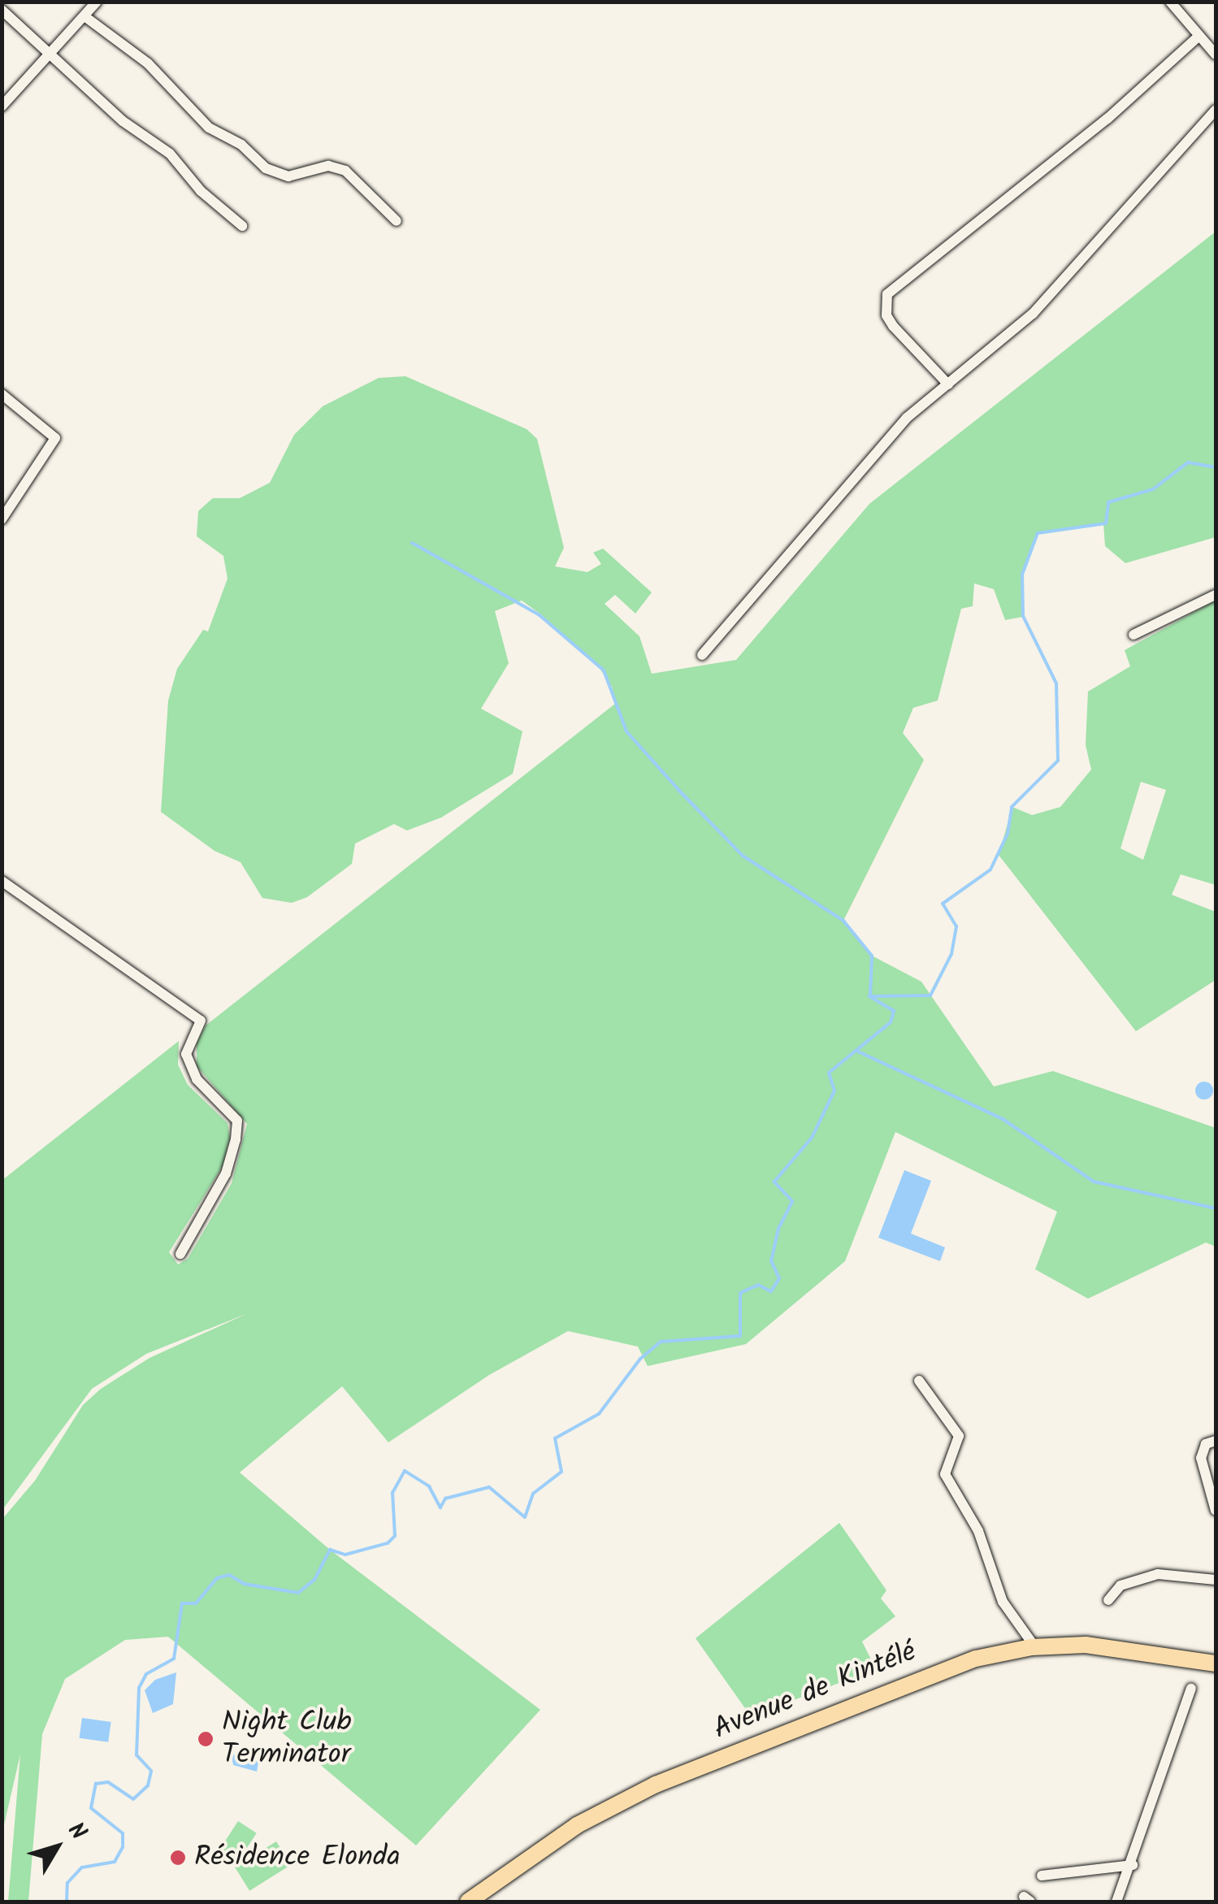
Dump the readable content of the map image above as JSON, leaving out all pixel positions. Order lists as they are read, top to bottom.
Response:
{
  "streets": {
    "main road": ["Avenue de Kintélé"]
  },
  "places": ["Night Club Terminator", "Résidence Elonda"],
  "north": "top right"
}
